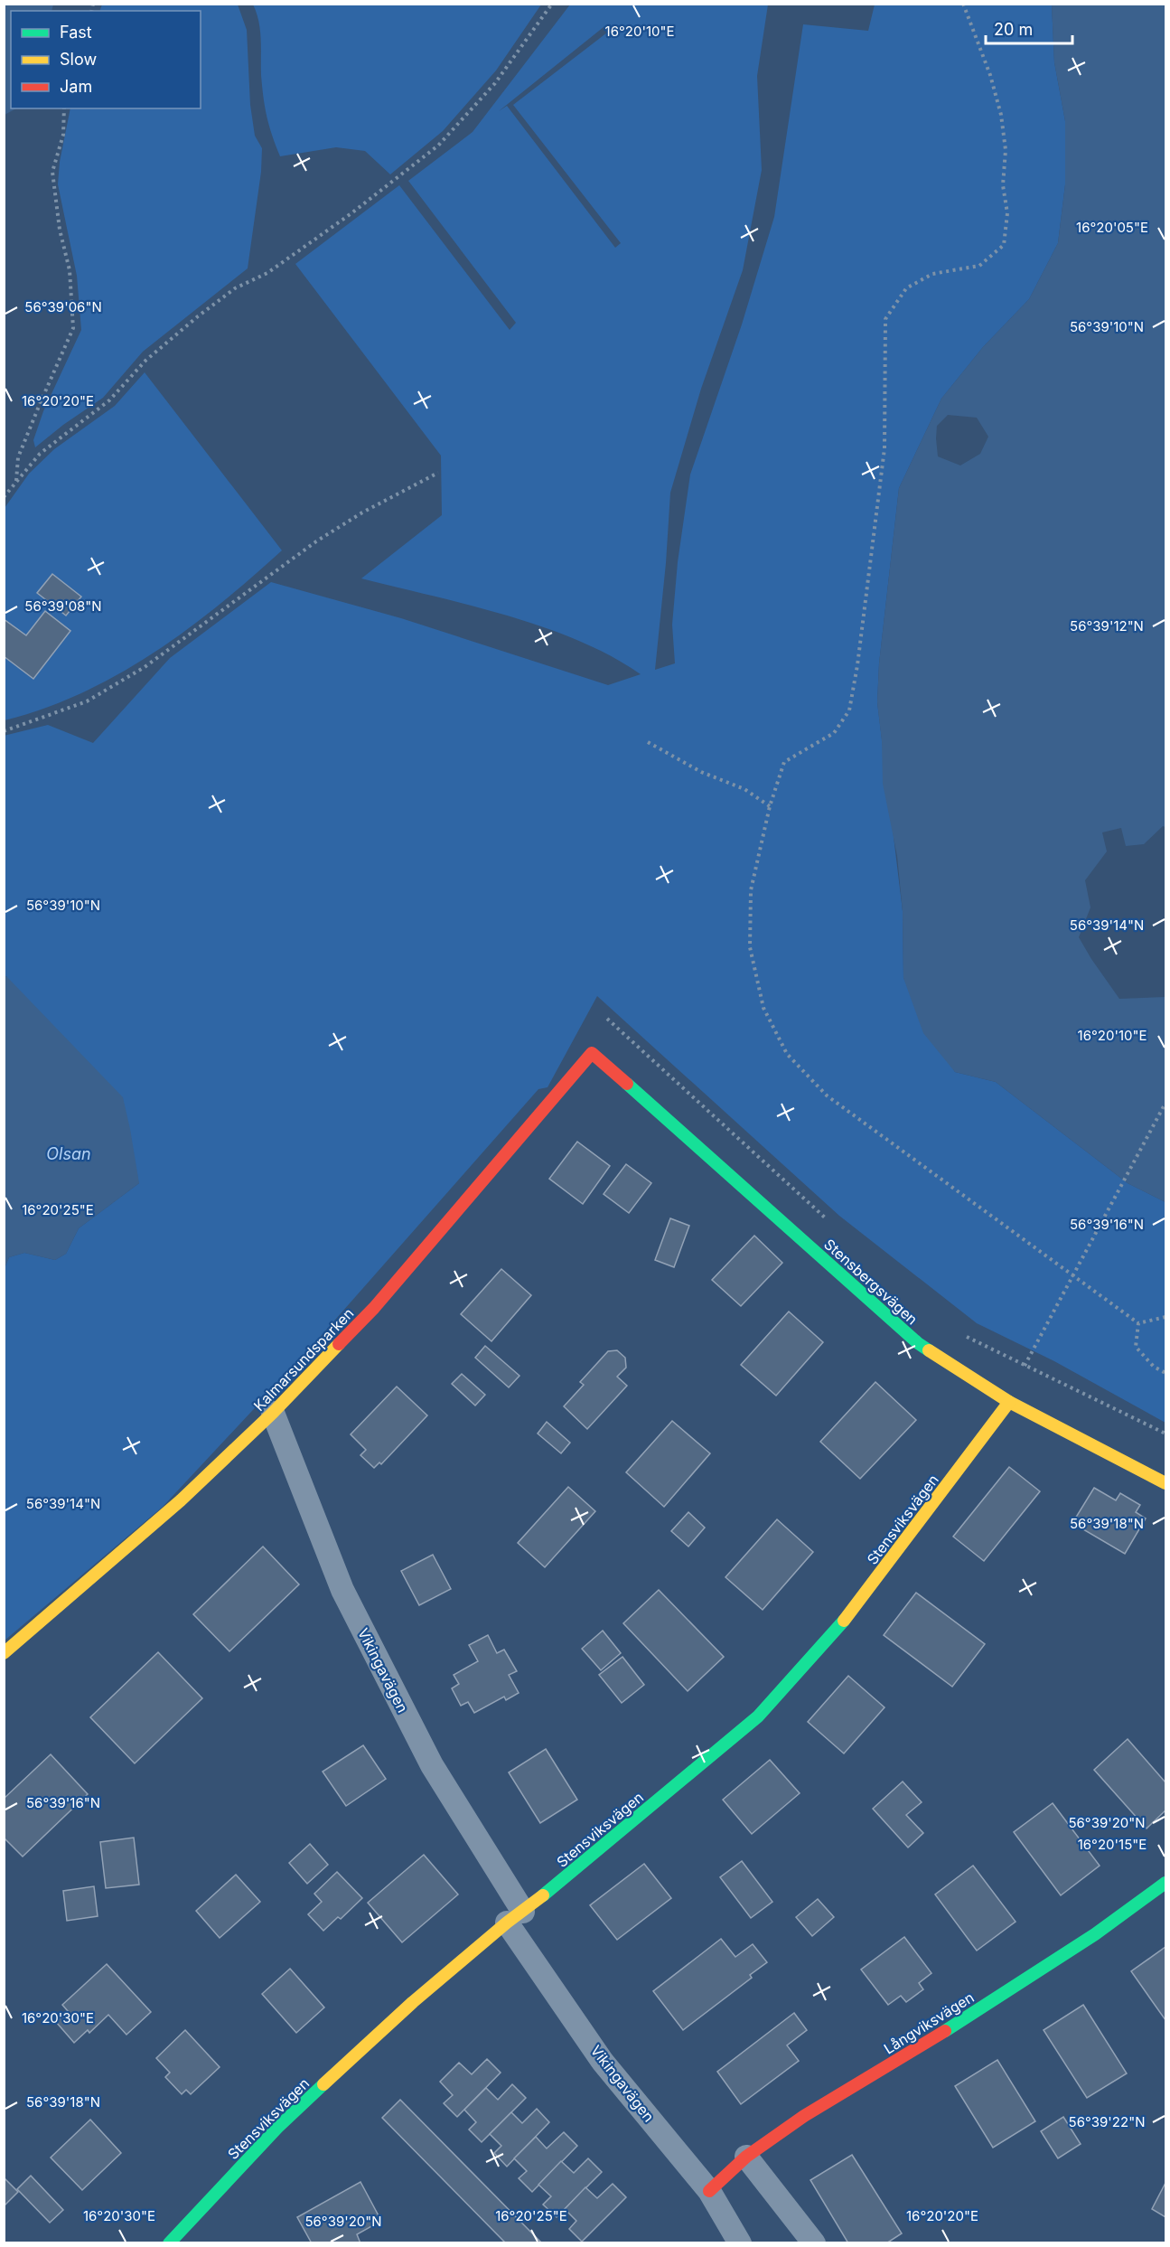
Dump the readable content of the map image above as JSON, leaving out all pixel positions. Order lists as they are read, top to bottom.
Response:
{
  "streets": {
    "street": [
      "Stensbergsvägen",
      "Kalmarsundsparken",
      "Stensviksvägen",
      "Vikingavägen",
      "Långviksvägen"
    ]
  },
  "crossings": [
    ["Stensbergsvägen", "Kalmarsundsparken"],
    ["Stensbergsvägen", "Stensviksvägen"],
    ["Kalmarsundsparken", "Vikingavägen"],
    ["Stensviksvägen", "Vikingavägen"],
    ["Vikingavägen", "Långviksvägen"]
  ],
  "water": ["Olsan"],
  "legend": ["Fast", "Slow", "Jam"],
  "scale_bar": "20 m",
  "coordinates": [
    "16°20'10\"E",
    "16°20'05\"E",
    "56°39'06\"N",
    "56°39'10\"N",
    "16°20'20\"E",
    "56°39'08\"N",
    "56°39'12\"N",
    "56°39'14\"N",
    "16°20'25\"E",
    "56°39'16\"N",
    "56°39'18\"N",
    "56°39'20\"N",
    "16°20'15\"E",
    "16°20'30\"E",
    "56°39'22\"N"
  ]
}
